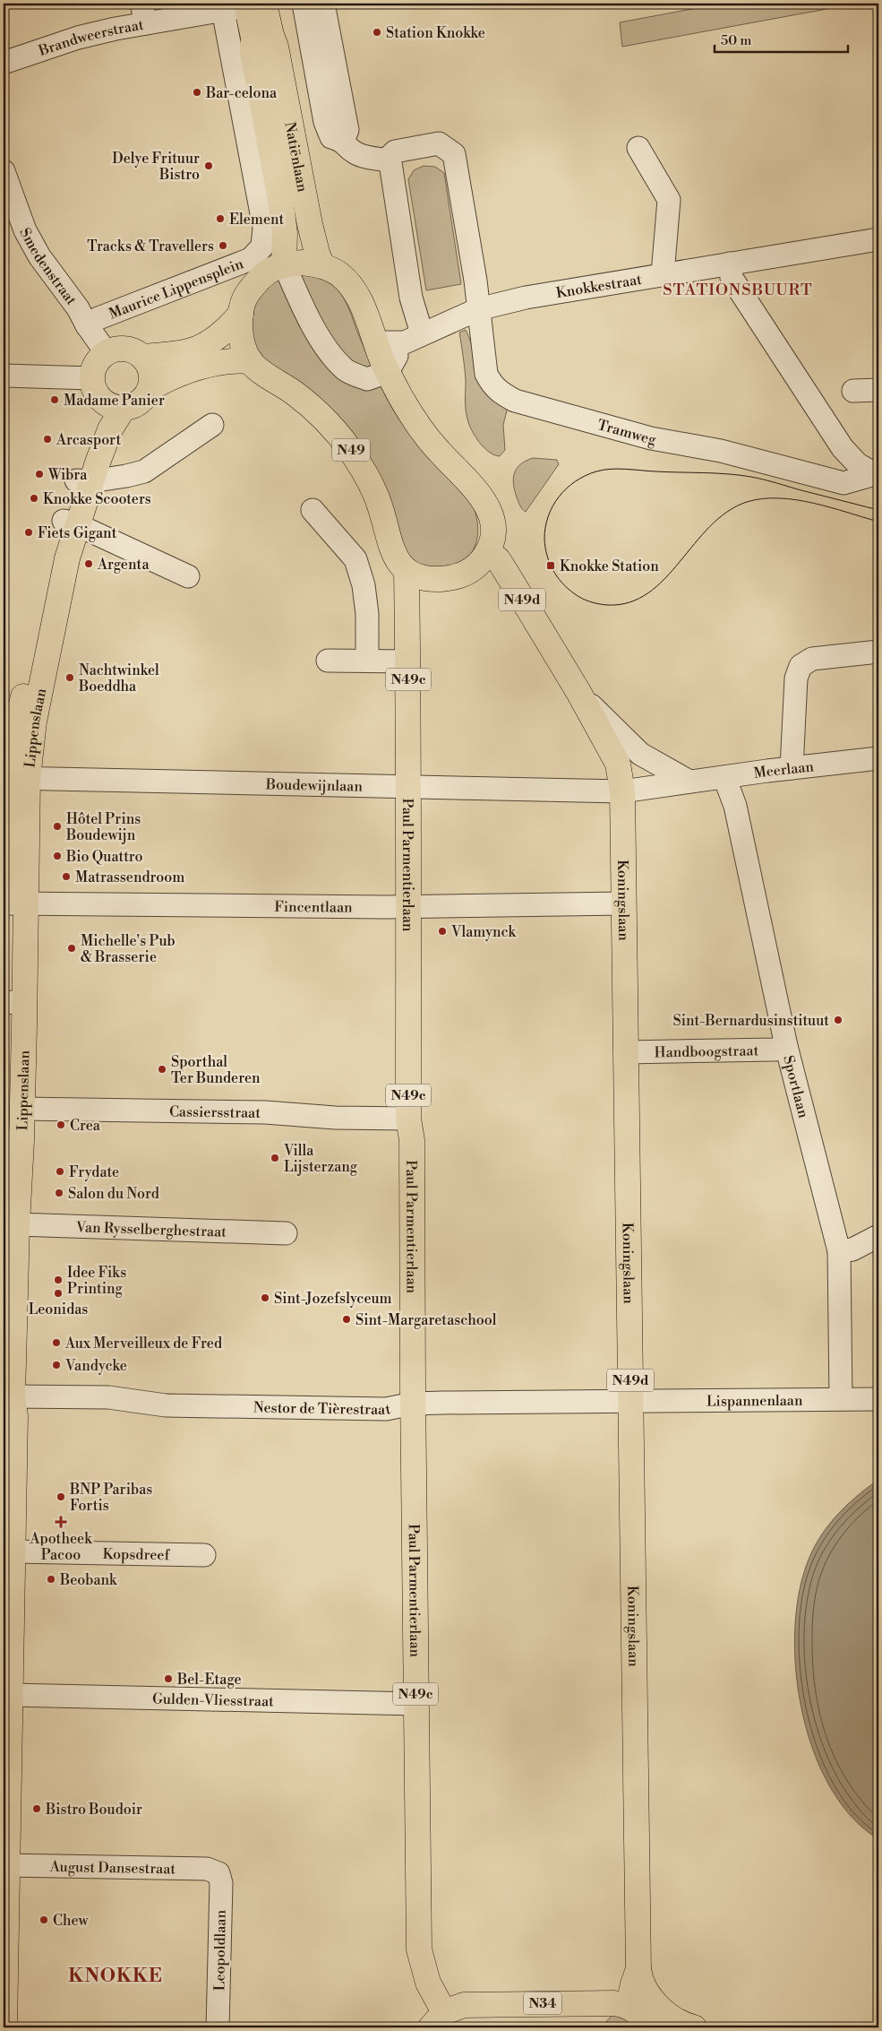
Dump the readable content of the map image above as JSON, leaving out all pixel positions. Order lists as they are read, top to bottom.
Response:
{
  "streets": {
    "main road": [
      "Natiënlaan",
      "Maurice Lippensplein",
      "N49",
      "N49d",
      "N49c",
      "Lippenslaan",
      "Paul Parmentierlaan",
      "Koningslaan",
      "N34"
    ],
    "street": [
      "Brandweerstraat",
      "Smedenstraat",
      "Knokkestraat",
      "Tramweg",
      "Meerlaan",
      "Boudewijnlaan",
      "Fincentlaan",
      "Handboogstraat",
      "Sportlaan",
      "Cassiersstraat",
      "Van Rysselberghestraat",
      "Lispannenlaan",
      "Nestor de Tièrestraat",
      "Kopsdreef",
      "Gulden-Vliesstraat",
      "August Dansestraat",
      "Leopoldlaan"
    ]
  },
  "crossings": [
    ["Brandweerstraat", "Natiënlaan"],
    ["Brandweerstraat", "Maurice Lippensplein"],
    ["Natiënlaan", "Maurice Lippensplein"],
    ["Smedenstraat", "Maurice Lippensplein"],
    ["Smedenstraat", "Lippenslaan"],
    ["Knokkestraat", "Maurice Lippensplein"],
    ["Knokkestraat", "Tramweg"],
    ["Maurice Lippensplein", "N49"],
    ["Maurice Lippensplein", "Lippenslaan"],
    ["Maurice Lippensplein", "Koningslaan"],
    ["N49", "Paul Parmentierlaan"],
    ["Lippenslaan", "Boudewijnlaan"],
    ["Lippenslaan", "Fincentlaan"],
    ["Lippenslaan", "Cassiersstraat"],
    ["Lippenslaan", "Van Rysselberghestraat"],
    ["Lippenslaan", "Nestor de Tièrestraat"],
    ["Lippenslaan", "Kopsdreef"],
    ["Lippenslaan", "Gulden-Vliesstraat"],
    ["Lippenslaan", "August Dansestraat"],
    ["Meerlaan", "Boudewijnlaan"],
    ["Meerlaan", "Koningslaan"],
    ["Meerlaan", "Sportlaan"],
    ["Boudewijnlaan", "Paul Parmentierlaan"],
    ["Boudewijnlaan", "Koningslaan"],
    ["Paul Parmentierlaan", "Fincentlaan"],
    ["Paul Parmentierlaan", "Cassiersstraat"],
    ["Paul Parmentierlaan", "Nestor de Tièrestraat"],
    ["Paul Parmentierlaan", "Gulden-Vliesstraat"],
    ["Paul Parmentierlaan", "N34"],
    ["Koningslaan", "Fincentlaan"],
    ["Koningslaan", "Handboogstraat"],
    ["Koningslaan", "Lispannenlaan"],
    ["Koningslaan", "Nestor de Tièrestraat"],
    ["Koningslaan", "N34"],
    ["Handboogstraat", "Sportlaan"],
    ["Sportlaan", "Lispannenlaan"],
    ["Lispannenlaan", "Nestor de Tièrestraat"],
    ["August Dansestraat", "Leopoldlaan"]
  ],
  "districts": ["STATIONSBUURT", "KNOKKE"],
  "places": {
    "other": [
      "Station Knokke",
      "Bar-celona",
      "Delye Frituur Bistro",
      "Element",
      "Tracks & Travellers",
      "Madame Panier",
      "Arcasport",
      "Wibra",
      "Knokke Scooters",
      "Fiets Gigant",
      "Argenta",
      "Nachtwinkel Boeddha",
      "Hôtel Prins Boudewijn",
      "Bio Quattro",
      "Matrassendroom",
      "Vlamynck",
      "Michelle's Pub & Brasserie",
      "Sint-Bernardusinstituut",
      "Sporthal Ter Bunderen",
      "Crea",
      "Villa Lijsterzang",
      "Frydate",
      "Salon du Nord",
      "Idee Fiks Printing",
      "Leonidas",
      "Sint-Jozefslyceum",
      "Sint-Margaretaschool",
      "Aux Merveilleux de Fred",
      "Vandycke",
      "BNP Paribas Fortis",
      "Beobank",
      "Bel-Etage",
      "Bistro Boudoir",
      "Chew"
    ],
    "transit": ["Knokke Station"],
    "health": ["Apotheek Pacoo"]
  },
  "scale_bar": "50 m"
}
